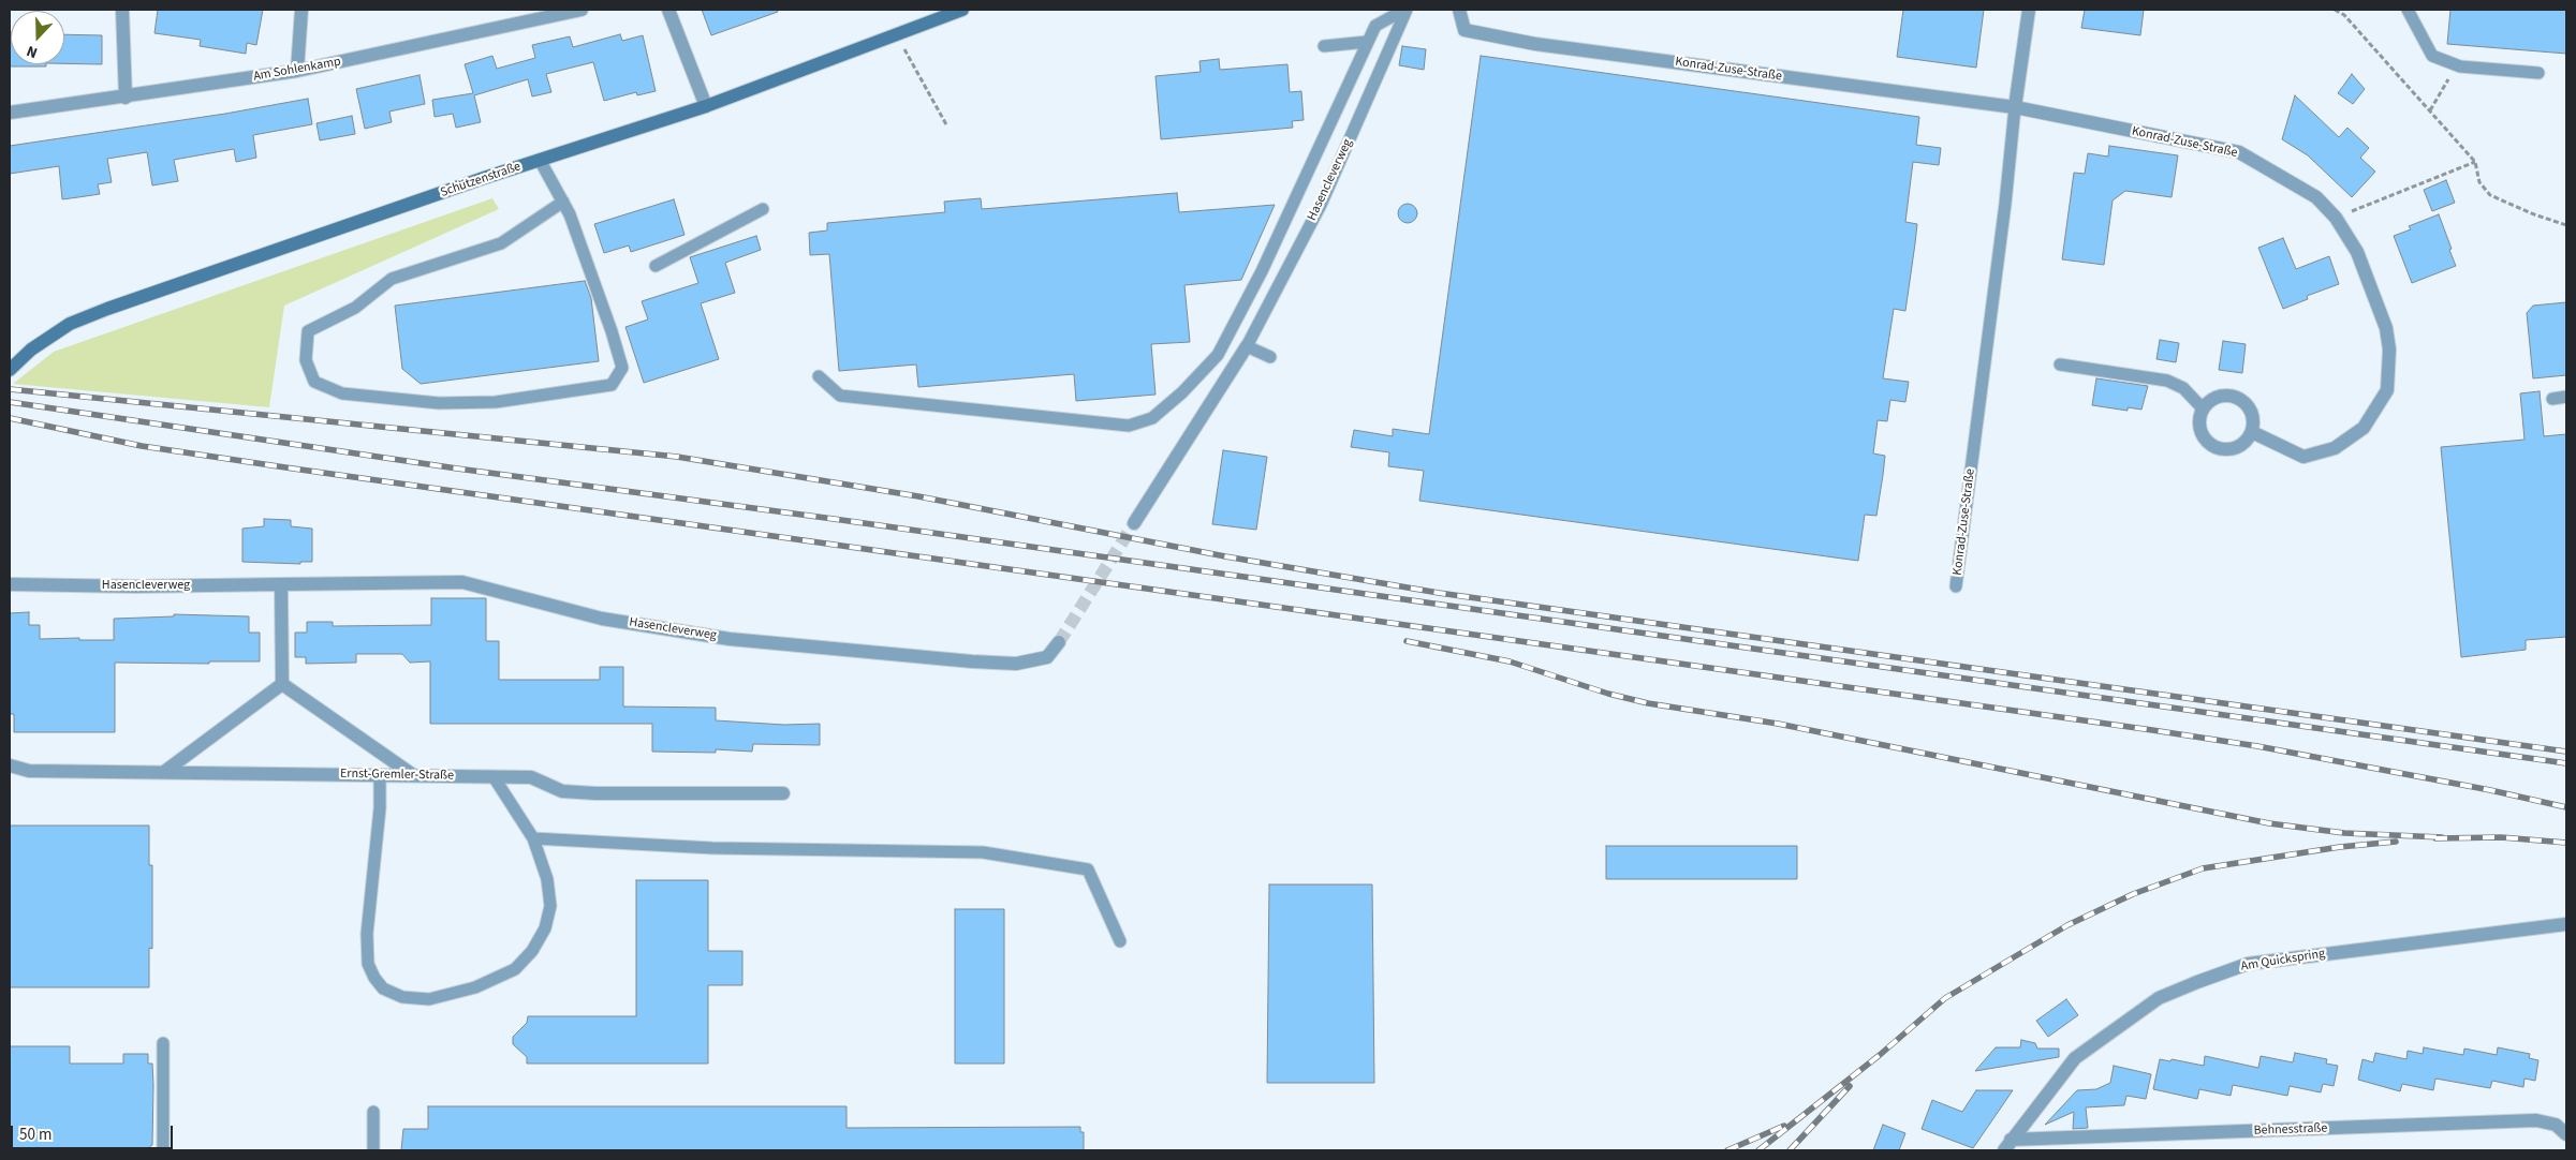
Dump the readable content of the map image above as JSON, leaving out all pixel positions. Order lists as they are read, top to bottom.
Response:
{
  "streets": {
    "main road": ["Schützenstraße"],
    "street": [
      "Am Sohlenkamp",
      "Konrad-Zuse-Straße",
      "Hasencleverweg",
      "Ernst-Gremler-Straße",
      "Am Quickspring",
      "Behnesstraße"
    ]
  },
  "crossings": [
    ["Am Quickspring", "Behnesstraße"]
  ],
  "scale_bar": "50 m",
  "north": "bottom"
}
